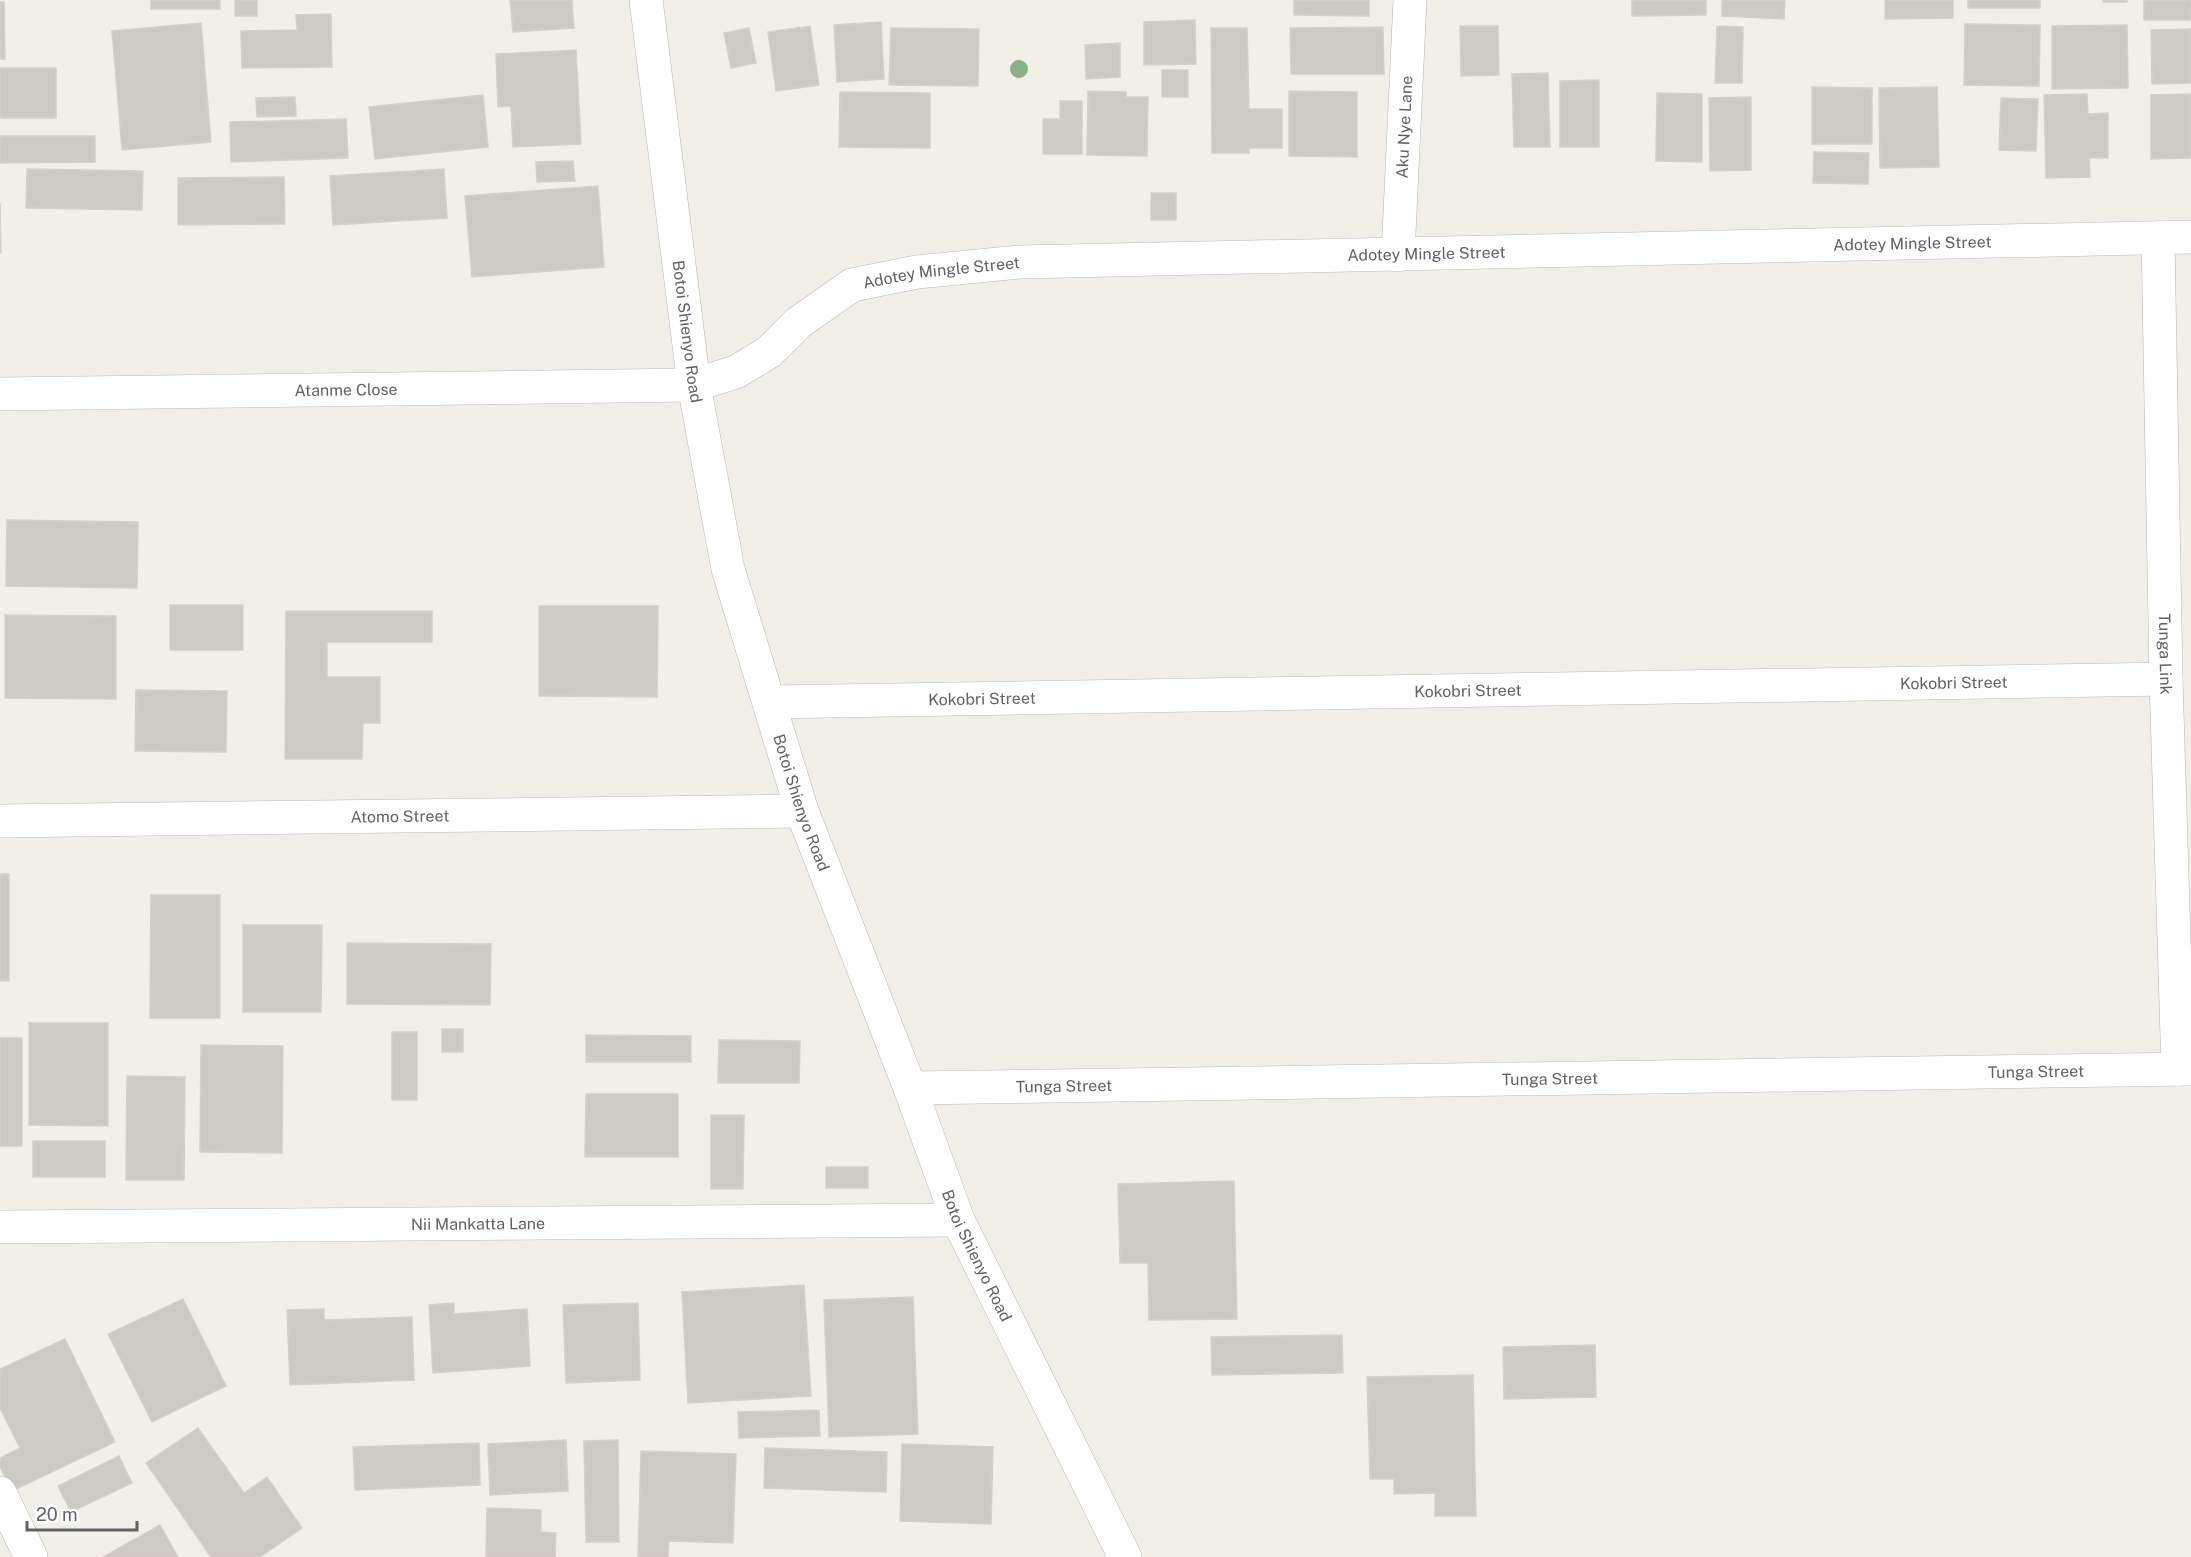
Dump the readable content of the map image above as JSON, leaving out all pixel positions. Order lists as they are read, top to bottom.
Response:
{
  "streets": {
    "street": [
      "Aku Nye Lane",
      "Adotey Mingle Street",
      "Botoi Shienyo Road",
      "Atanme Close",
      "Tunga Link",
      "Kokobri Street",
      "Atomo Street",
      "Tunga Street",
      "Nii Mankatta Lane"
    ]
  },
  "crossings": [
    ["Aku Nye Lane", "Adotey Mingle Street"],
    ["Adotey Mingle Street", "Botoi Shienyo Road"],
    ["Adotey Mingle Street", "Atanme Close"],
    ["Adotey Mingle Street", "Tunga Link"],
    ["Botoi Shienyo Road", "Atanme Close"],
    ["Botoi Shienyo Road", "Kokobri Street"],
    ["Botoi Shienyo Road", "Atomo Street"],
    ["Botoi Shienyo Road", "Tunga Street"],
    ["Botoi Shienyo Road", "Nii Mankatta Lane"],
    ["Tunga Link", "Kokobri Street"],
    ["Tunga Link", "Tunga Street"]
  ],
  "scale_bar": "20 m"
}
